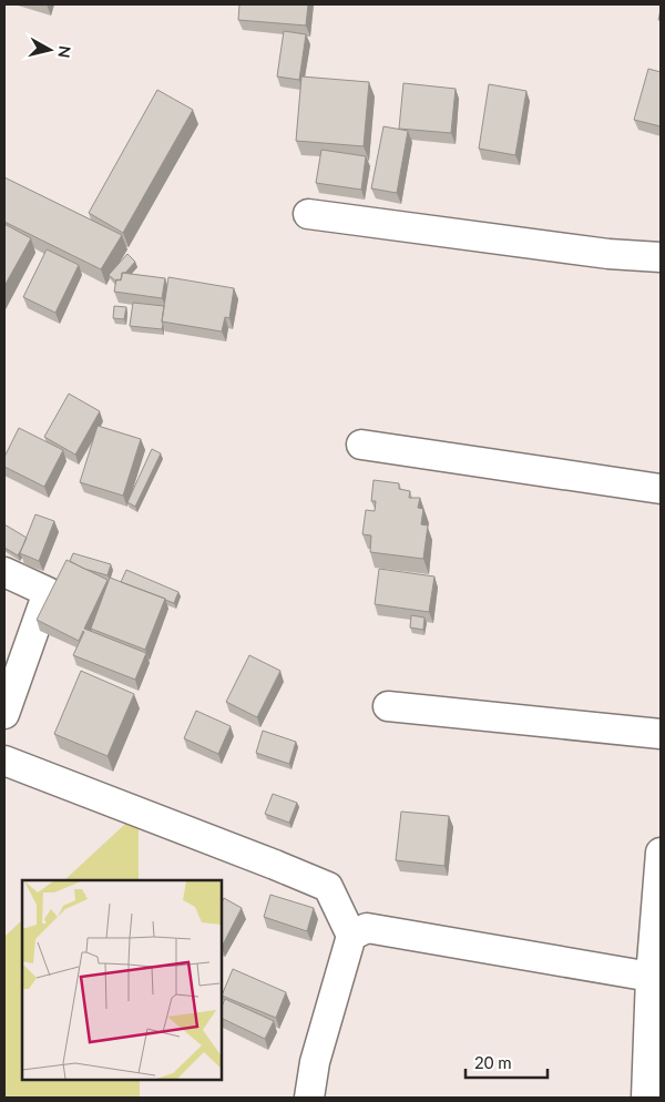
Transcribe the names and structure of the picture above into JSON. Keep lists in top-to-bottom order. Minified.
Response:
{"scale_bar":"20 m","north":"right"}
